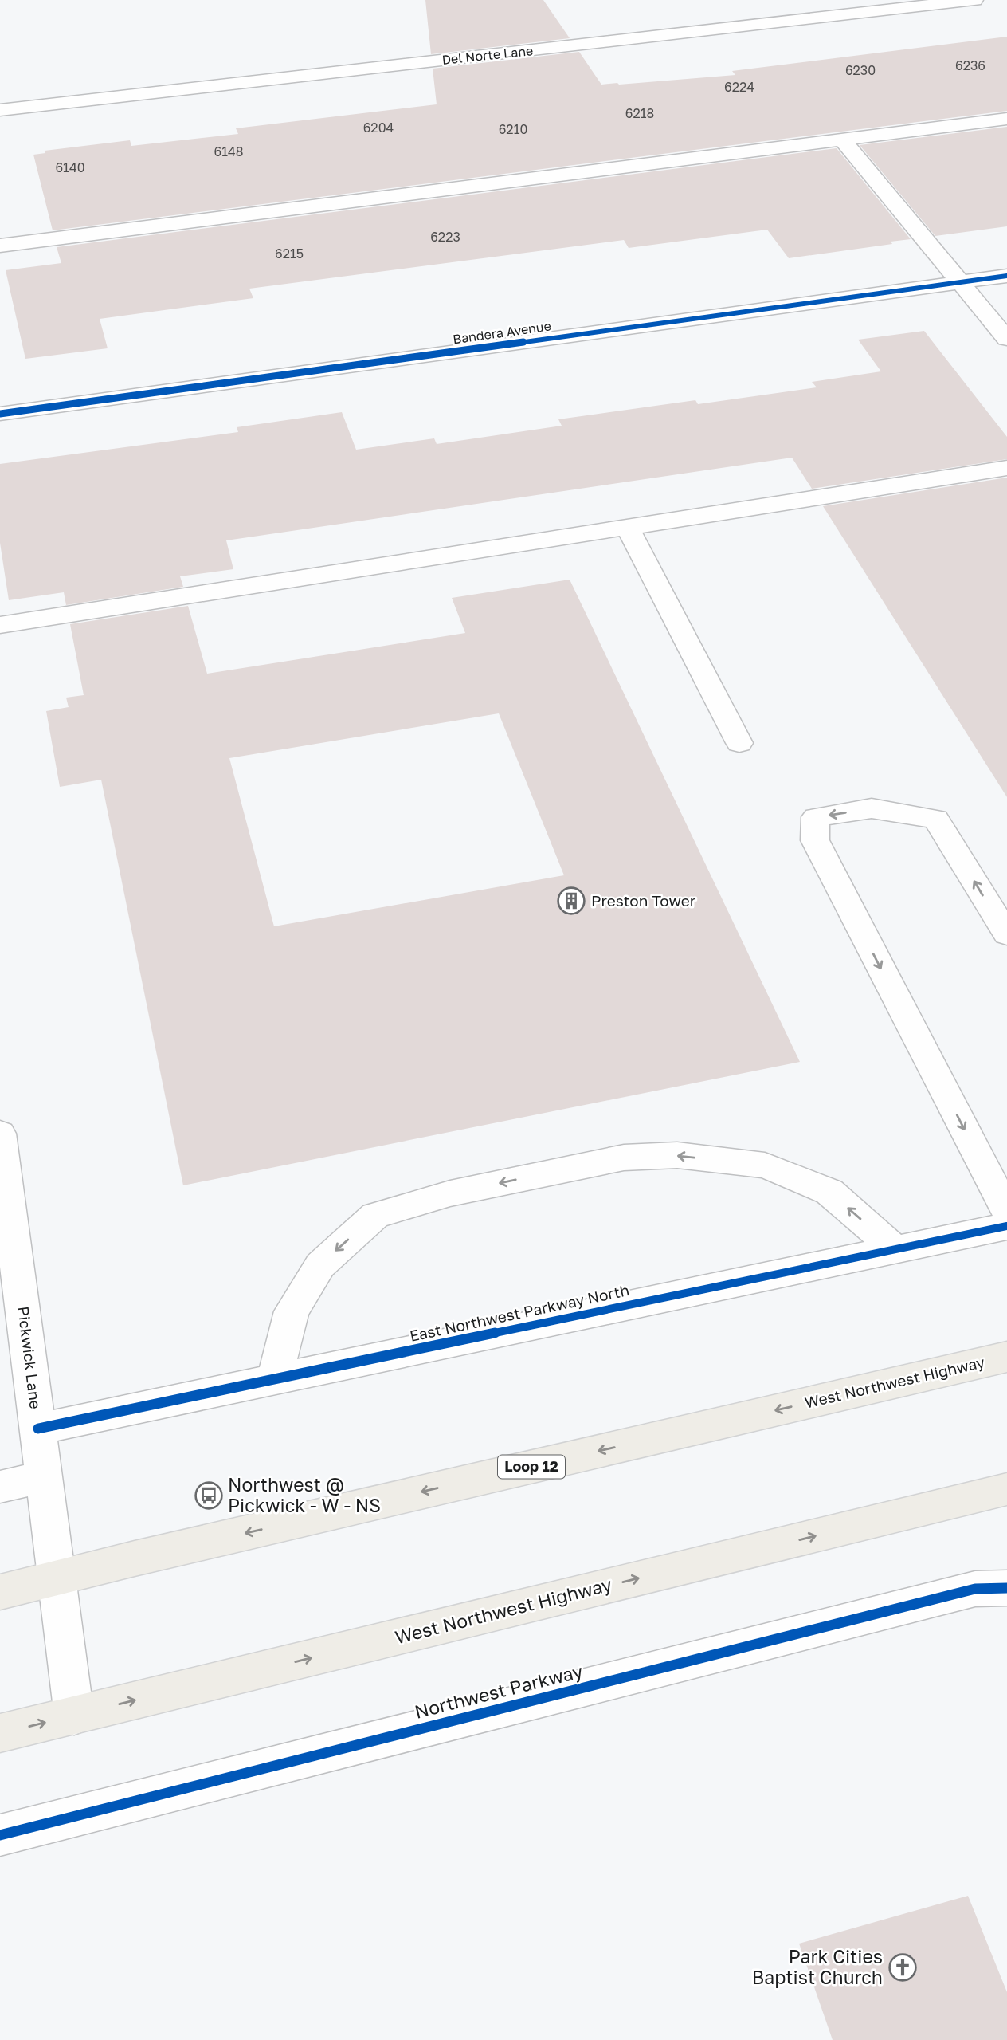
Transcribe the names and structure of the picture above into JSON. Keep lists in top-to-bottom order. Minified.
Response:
{"streets":{"main road":["West Northwest Highway","Loop 12"],"street":["Del Norte Lane","Bandera Avenue","East Northwest Parkway North","Pickwick Lane","Northwest Parkway"]},"crossings":[["East Northwest Parkway North","Pickwick Lane"],["Pickwick Lane","West Northwest Highway"]],"places":{"building":["Preston Tower"],"bus stop":["Northwest @ Pickwick - W - NS"],"church":["Park Cities Baptist Church"]},"house_numbers":["6236","6230","6224","6218","6204","6210","6148","6140","6223","6215"]}
